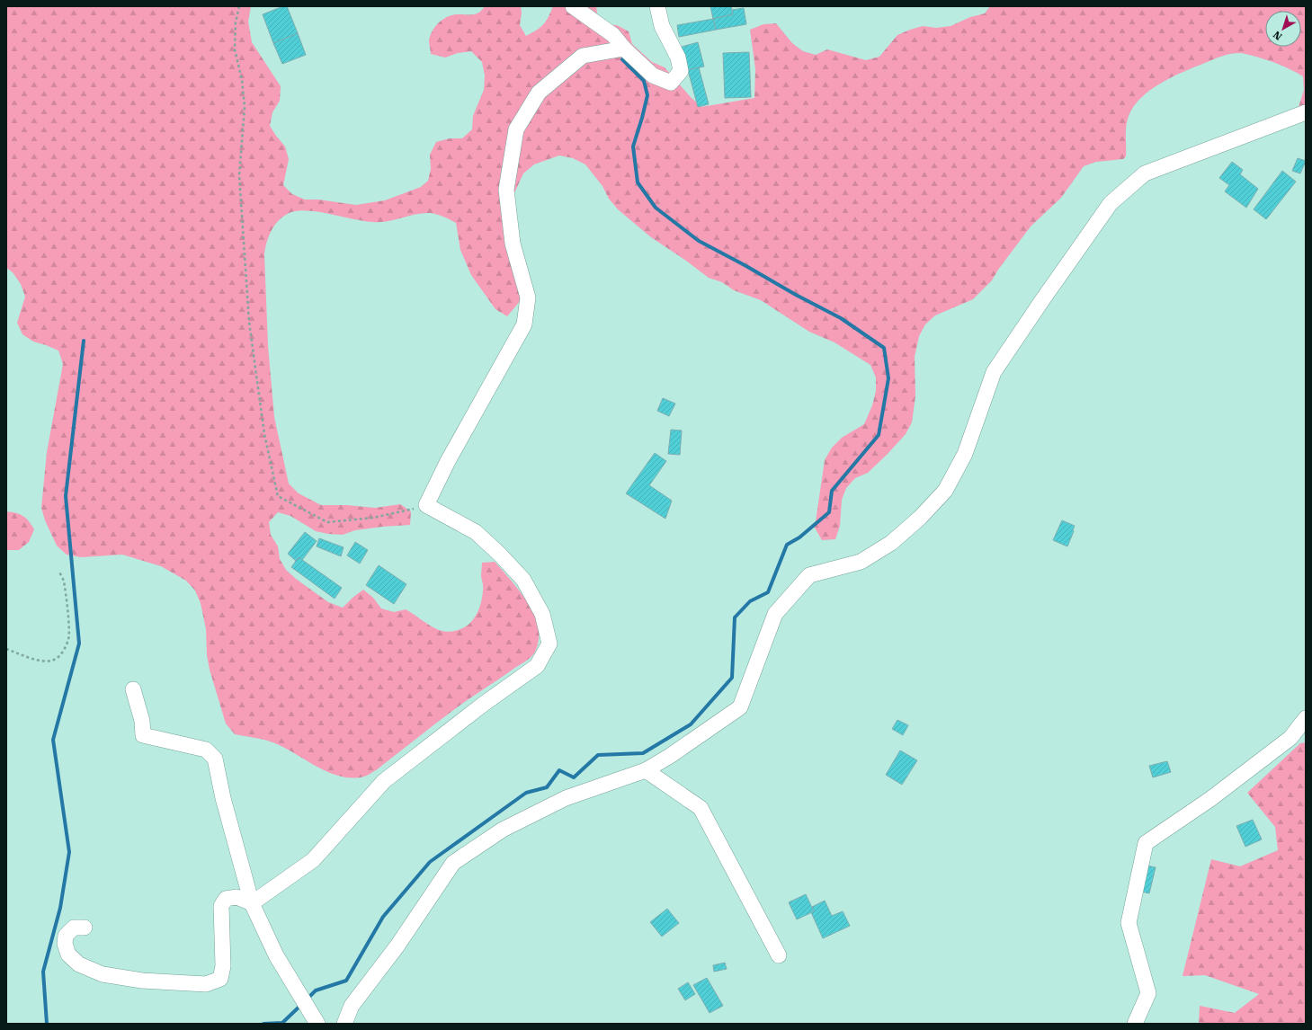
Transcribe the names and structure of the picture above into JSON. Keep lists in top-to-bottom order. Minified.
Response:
{"north":"bottom left"}
